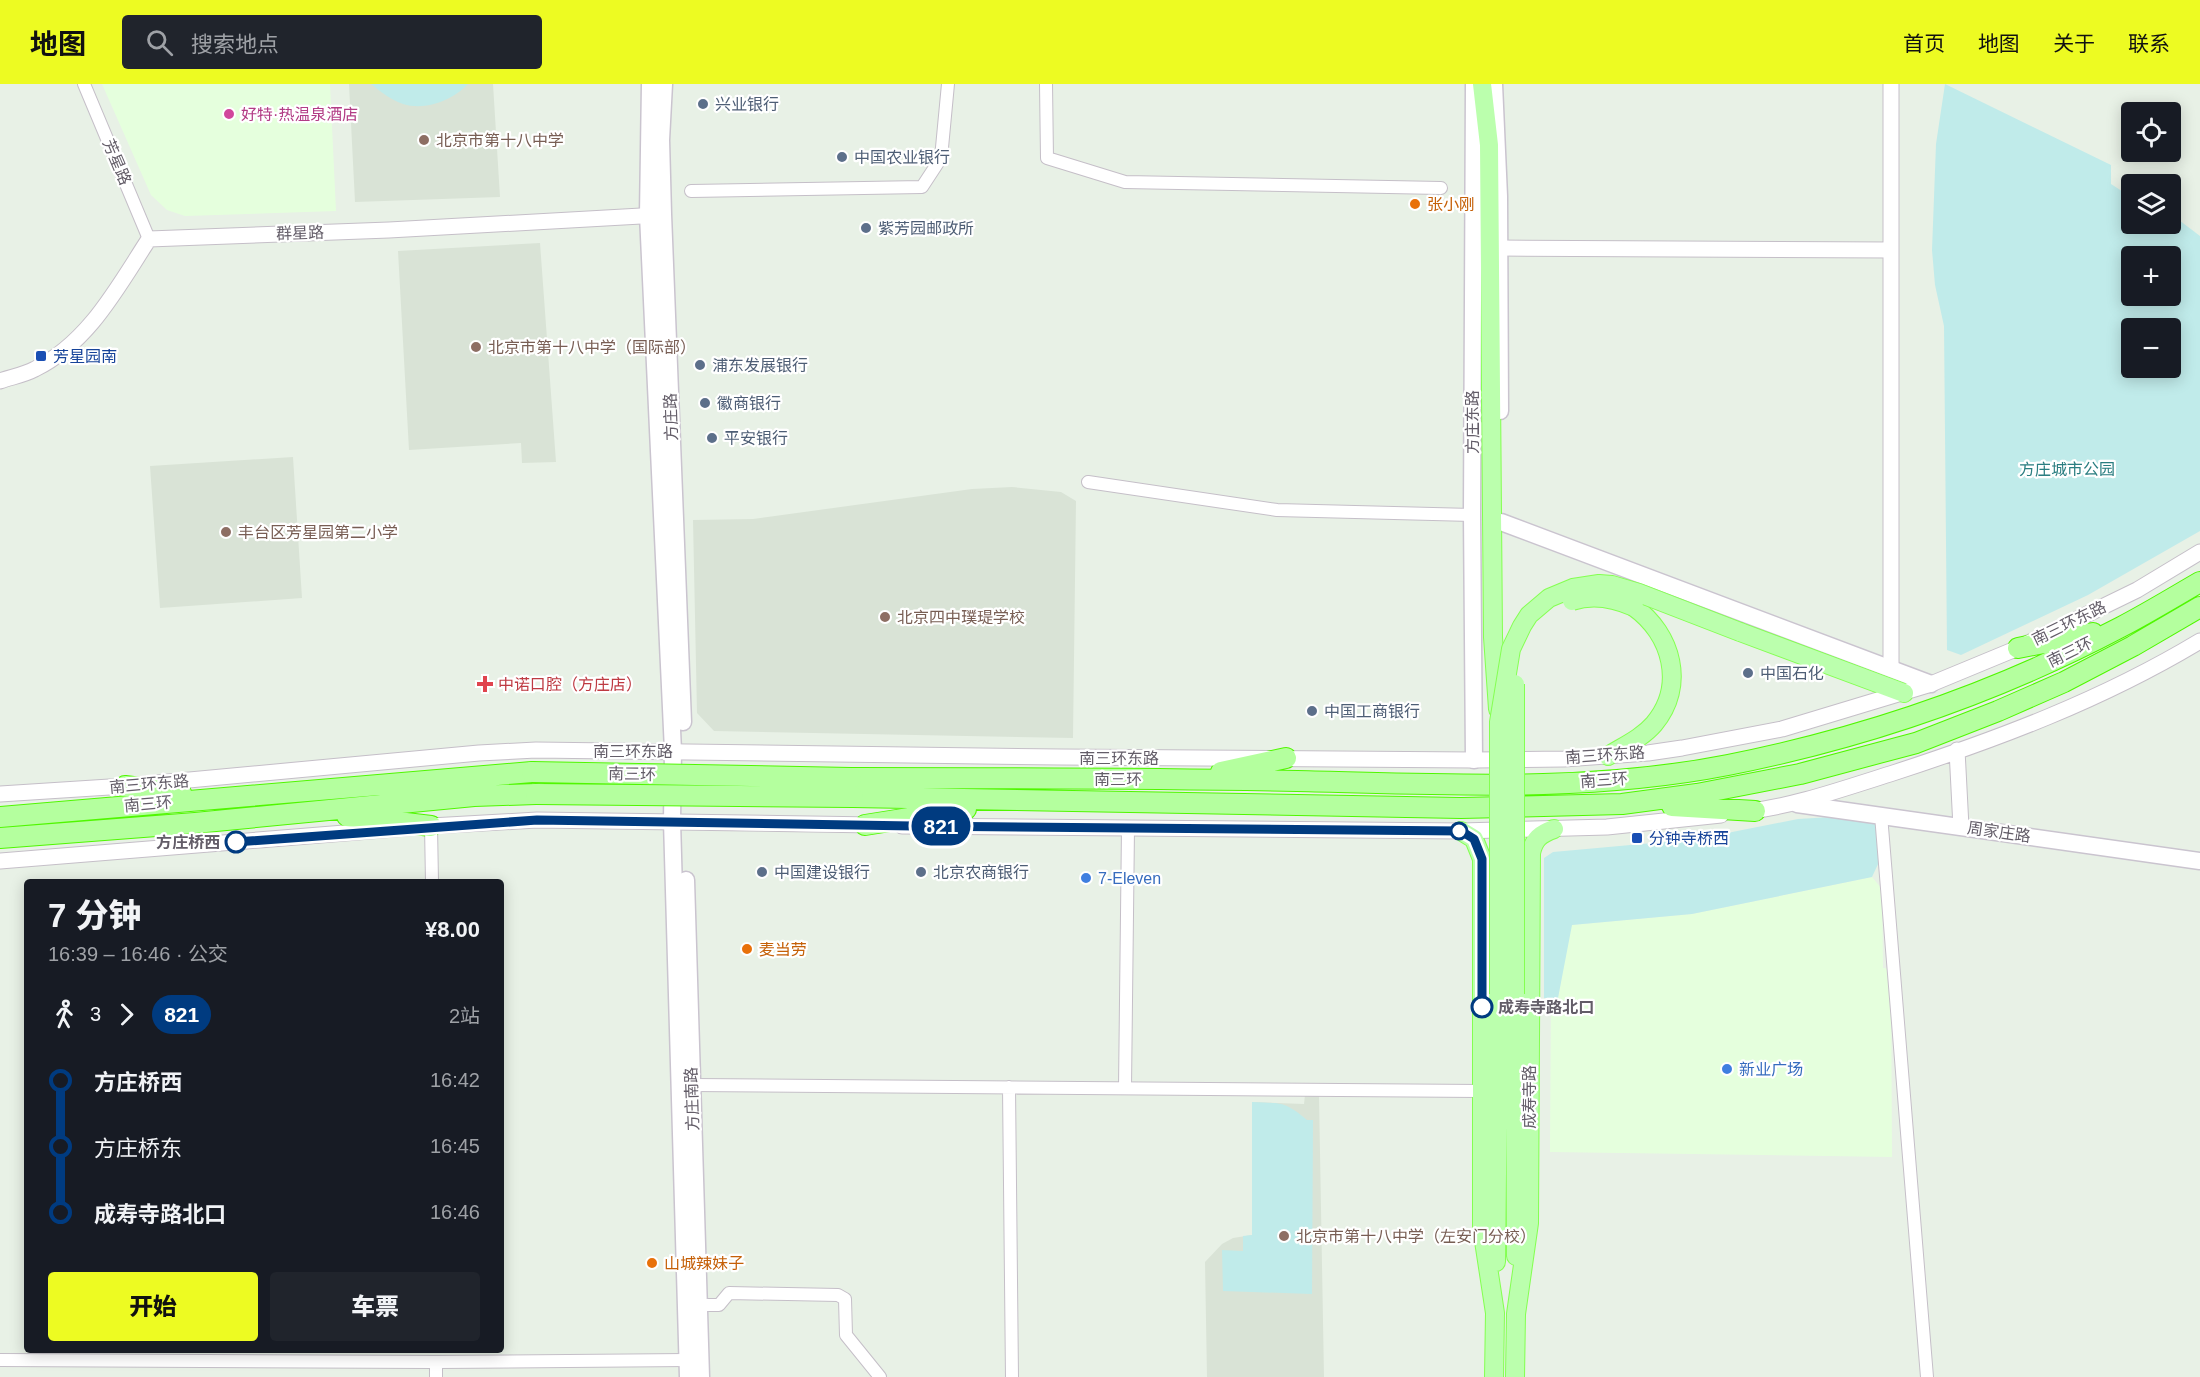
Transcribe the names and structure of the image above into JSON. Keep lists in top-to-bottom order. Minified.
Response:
{"streets":{"highway":["南三环"],"main road":["方庄路","方庄东路","周家庄路","成寿寺路","方庄南路"],"street":["芳星路","群星路","南三环东路"]},"crossings":[["芳星路","群星路"],["群星路","方庄路"],["方庄路","南三环东路"],["方庄路","方庄南路"],["方庄东路","南三环东路"]],"parks":["方庄城市公园"],"places":{"other":["兴业银行","好特·热温泉酒店","北京市第十八中学","中国农业银行","张小刚","紫芳园邮政所","北京市第十八中学（国际部）","浦东发展银行","徽商银行","平安银行","丰台区芳星园第二小学","北京四中璞瑅学校","中国石化","中国工商银行","方庄桥西","中国建设银行","北京农商银行","7-Eleven","麦当劳","成寿寺路北口","新业广场","北京市第十八中学（左安门分校）","山城辣妹子"],"transit":["芳星园南","分钟寺桥西"],"health":["中诺口腔（方庄店）"]},"lines":["bus line 821"],"page":{"header":"地图","search":"搜索地点","nav":["首页","地图","关于","联系"],"on_map":"821","map_buttons":["+","−"],"heading":["7 分钟","16:39 – 16:46 · 公交","¥8.00"],"legs":["3","821","2站"],"list":[{"name":"方庄桥西","value":"16:42"},{"name":"方庄桥东","value":"16:45"},{"name":"成寿寺路北口","value":"16:46"}],"buttons":["开始","车票"]}}
